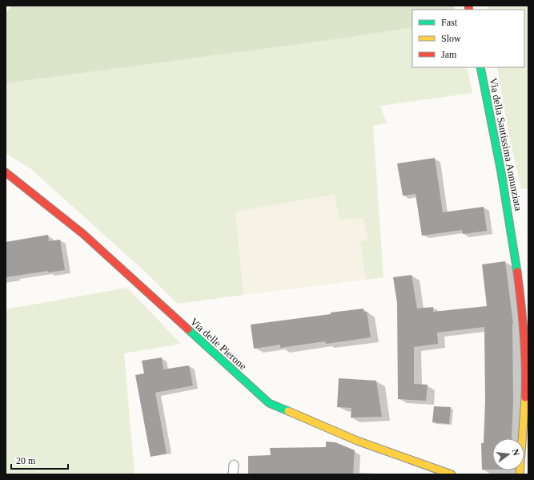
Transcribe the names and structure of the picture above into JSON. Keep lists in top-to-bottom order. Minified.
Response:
{"streets":{"street":["Via della Santissima Annunziata","Via delle Pierone"]},"legend":["Fast","Slow","Jam"],"scale_bar":"20 m","north":"right"}
